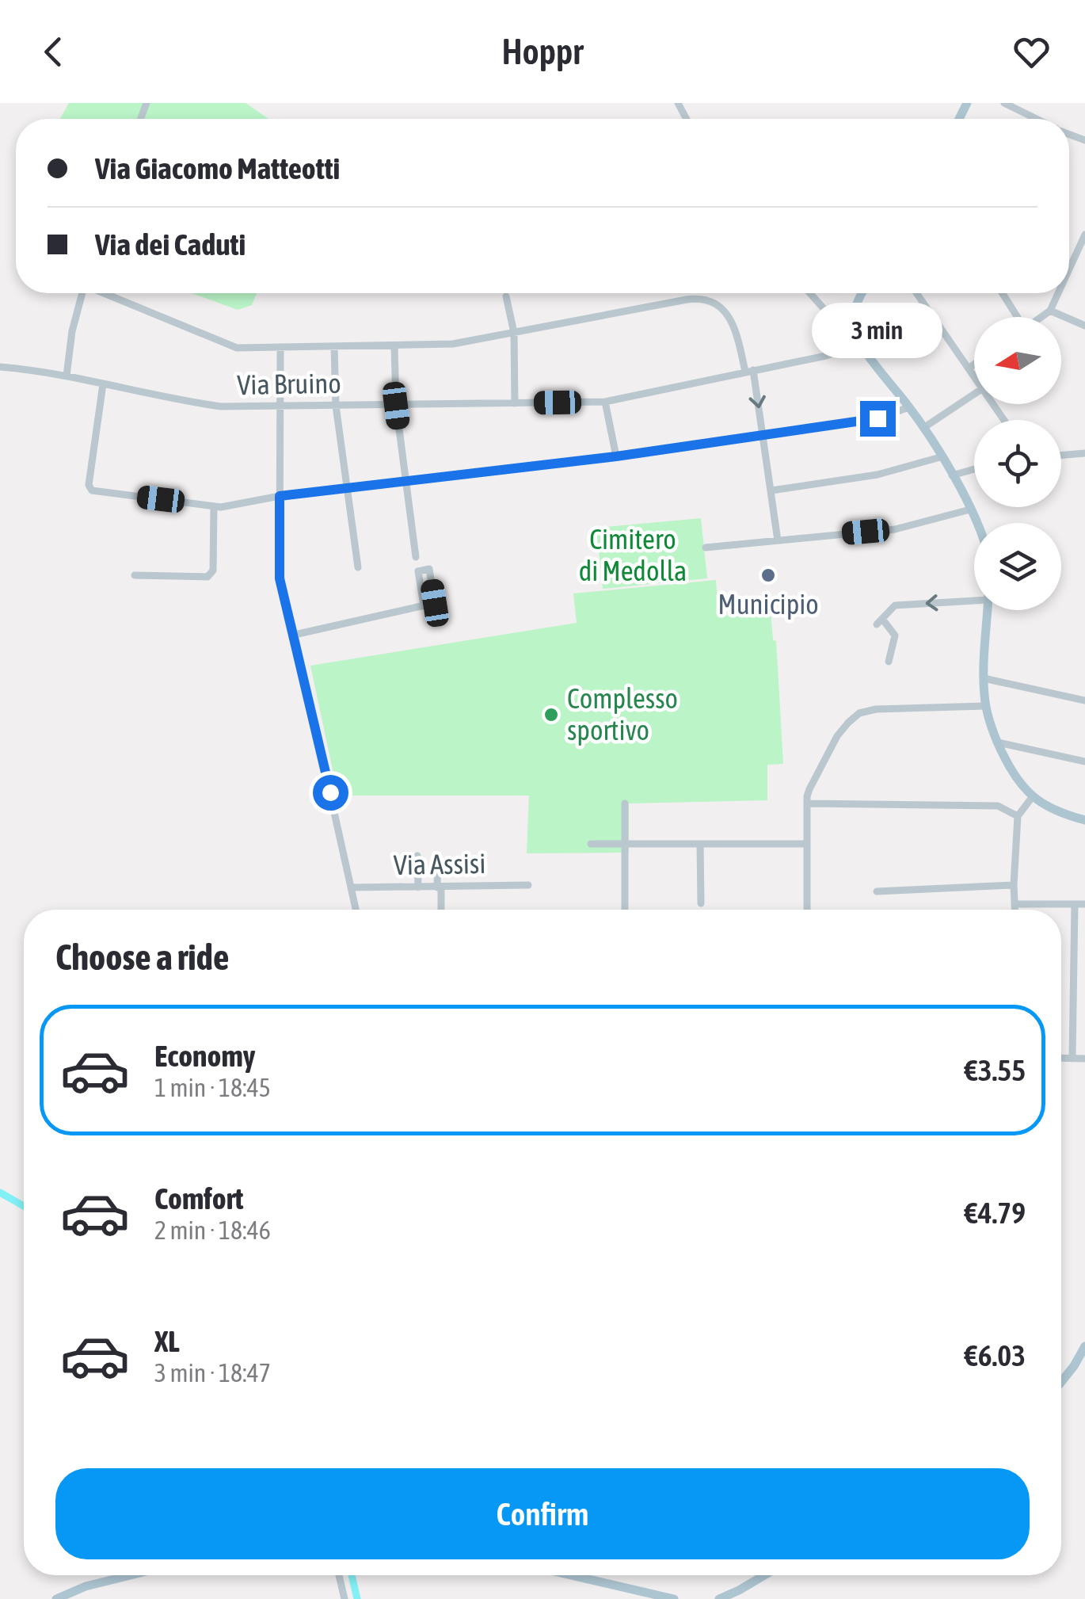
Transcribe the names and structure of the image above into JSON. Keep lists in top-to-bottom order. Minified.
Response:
{"streets":{"street":["Via Bruino","Via Assisi"]},"parks":["Cimitero di Medolla"],"places":["Municipio","Complesso sportivo"],"north":"left","page":{"header":"Hoppr","banner":["Via Giacomo Matteotti","Via dei Caduti"],"bubble":"3 min","heading":"Choose a ride","list":[{"name":"Economy","note":"1 min · 18:45","value":"€3.55"},{"name":"Comfort","note":"2 min · 18:46","value":"€4.79"},{"name":"XL","note":"3 min · 18:47","value":"€6.03"}],"buttons":"Confirm"}}
